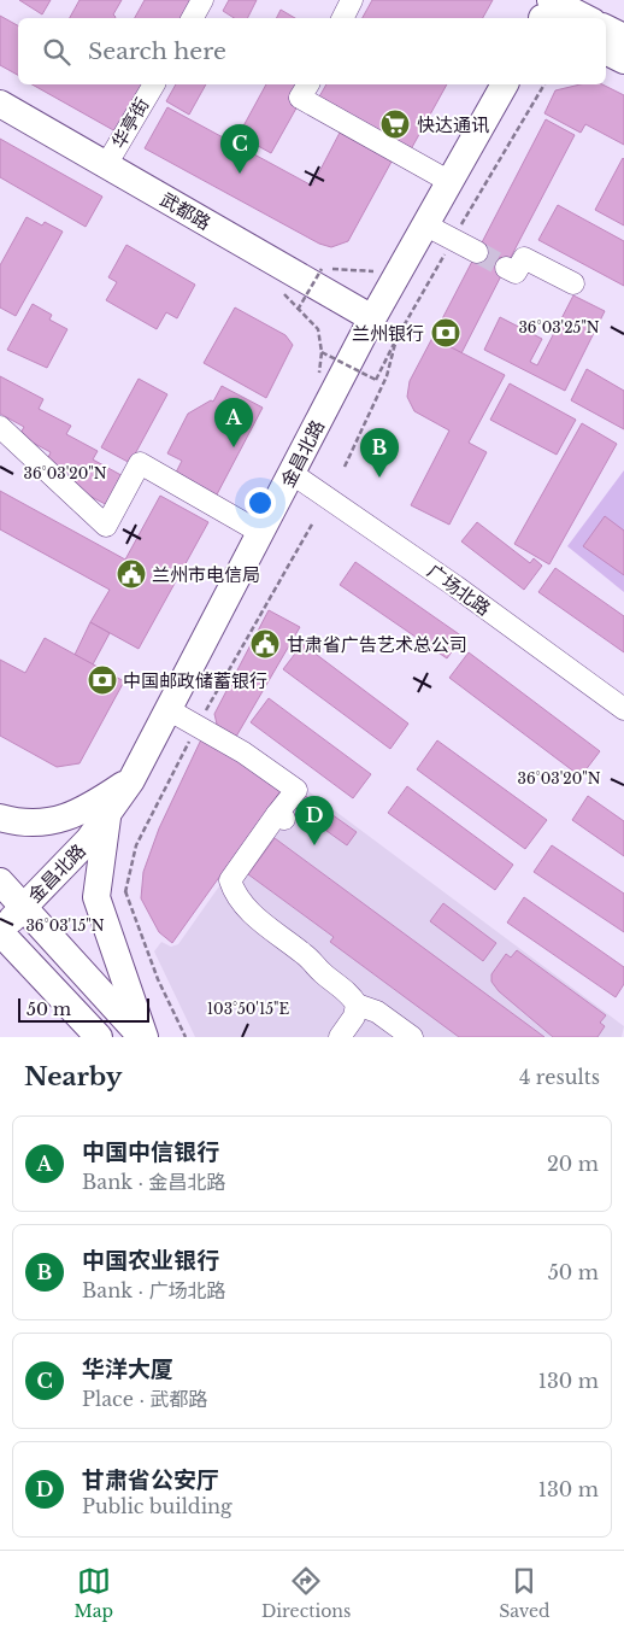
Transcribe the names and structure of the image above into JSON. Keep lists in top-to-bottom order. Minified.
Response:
{"streets":{"main road":["武都路","金昌北路"],"street":["华亭街","广场北路"]},"crossings":[["华亭街","武都路"],["武都路","金昌北路"],["金昌北路","广场北路"]],"places":{"supermarket":["快达通讯"],"bank":["兰州银行","中国邮政储蓄银行"],"public building":["兰州市电信局","甘肃省广告艺术总公司"]},"scale_bar":"50 m","page":{"search":"Search here","pins":["C","A","B","D"],"scale":"50 m","heading":["Nearby","4 results"],"list":[{"mark":"A","name":"中国中信银行","note":"Bank · 金昌北路","value":"20 m"},{"mark":"B","name":"中国农业银行","note":"Bank · 广场北路","value":"50 m"},{"mark":"C","name":"华洋大厦","note":"Place · 武都路","value":"130 m"},{"mark":"D","name":"甘肃省公安厅","note":"Public building","value":"130 m"}],"nav":["Map","Directions","Saved"]},"coordinates":["36°03'25\"N","36°03'20\"N","36°03'15\"N","103°50'15\"E"]}
